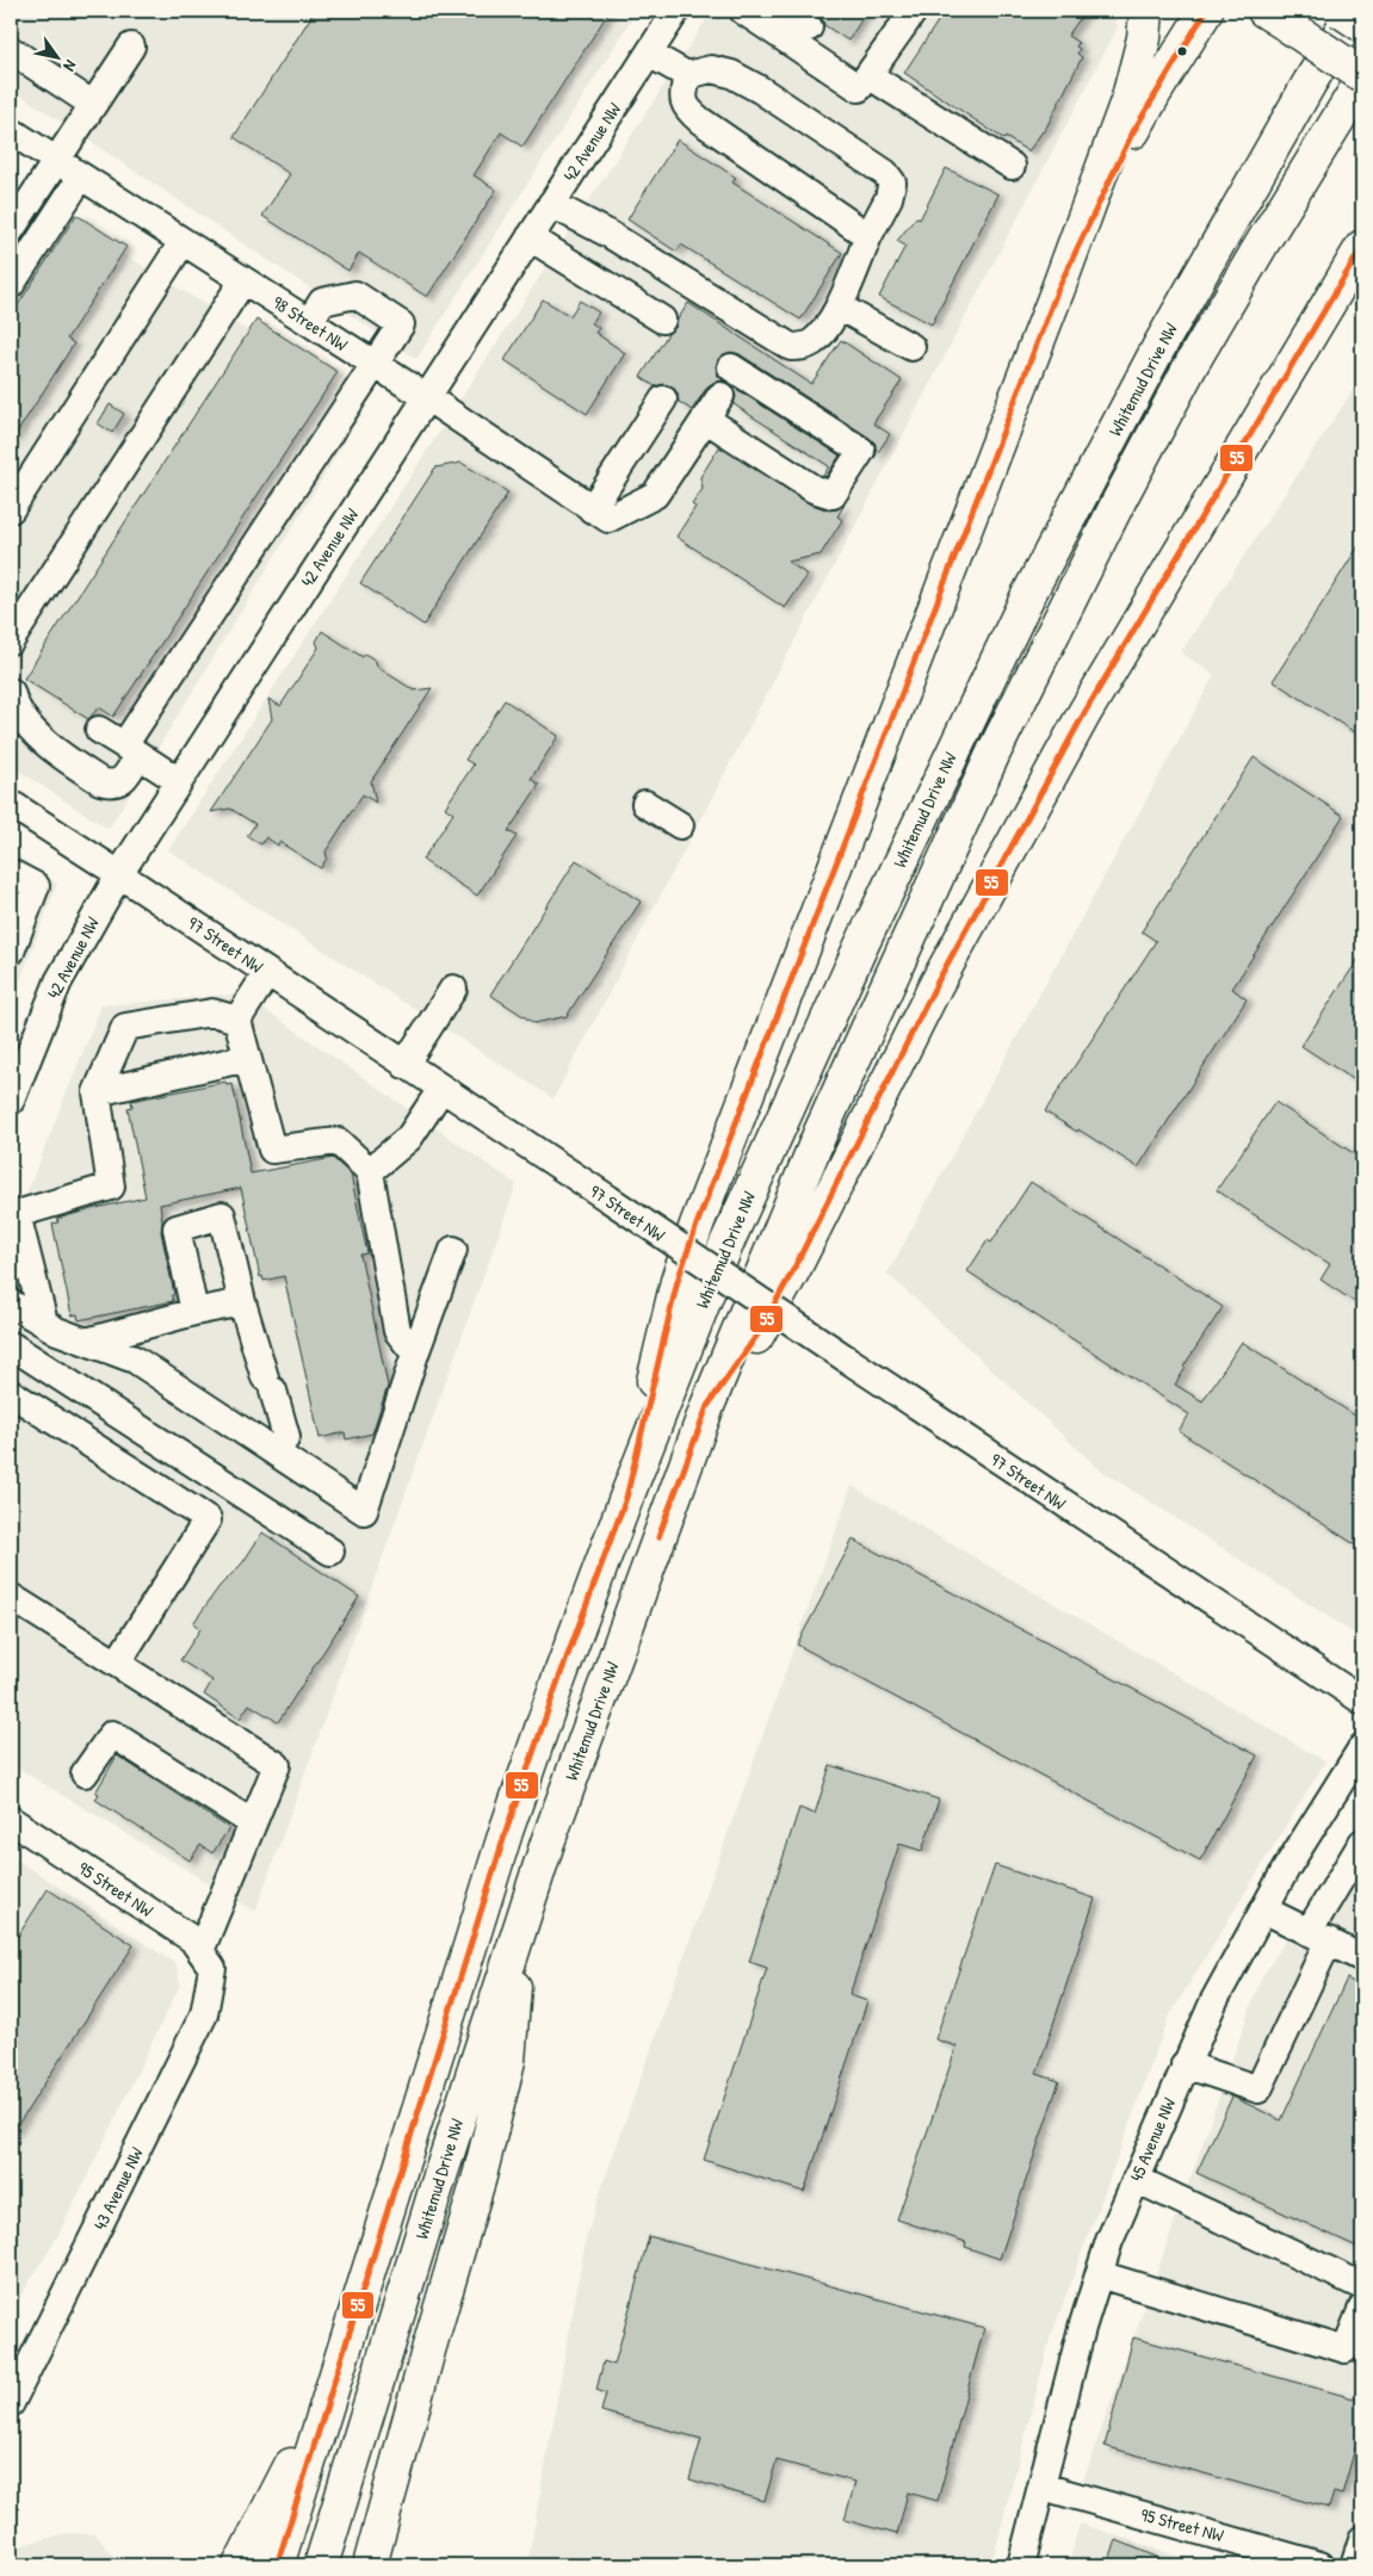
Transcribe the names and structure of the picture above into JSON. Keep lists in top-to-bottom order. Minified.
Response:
{"streets":{"main road":["Whitemud Drive NW"],"street":["42 Avenue NW","98 Street NW","97 Street NW","95 Street NW","45 Avenue NW","43 Avenue NW"]},"crossings":[["42 Avenue NW","98 Street NW"],["42 Avenue NW","97 Street NW"],["95 Street NW","45 Avenue NW"],["95 Street NW","43 Avenue NW"]],"lines":["transit line 55"],"north":"bottom right"}
